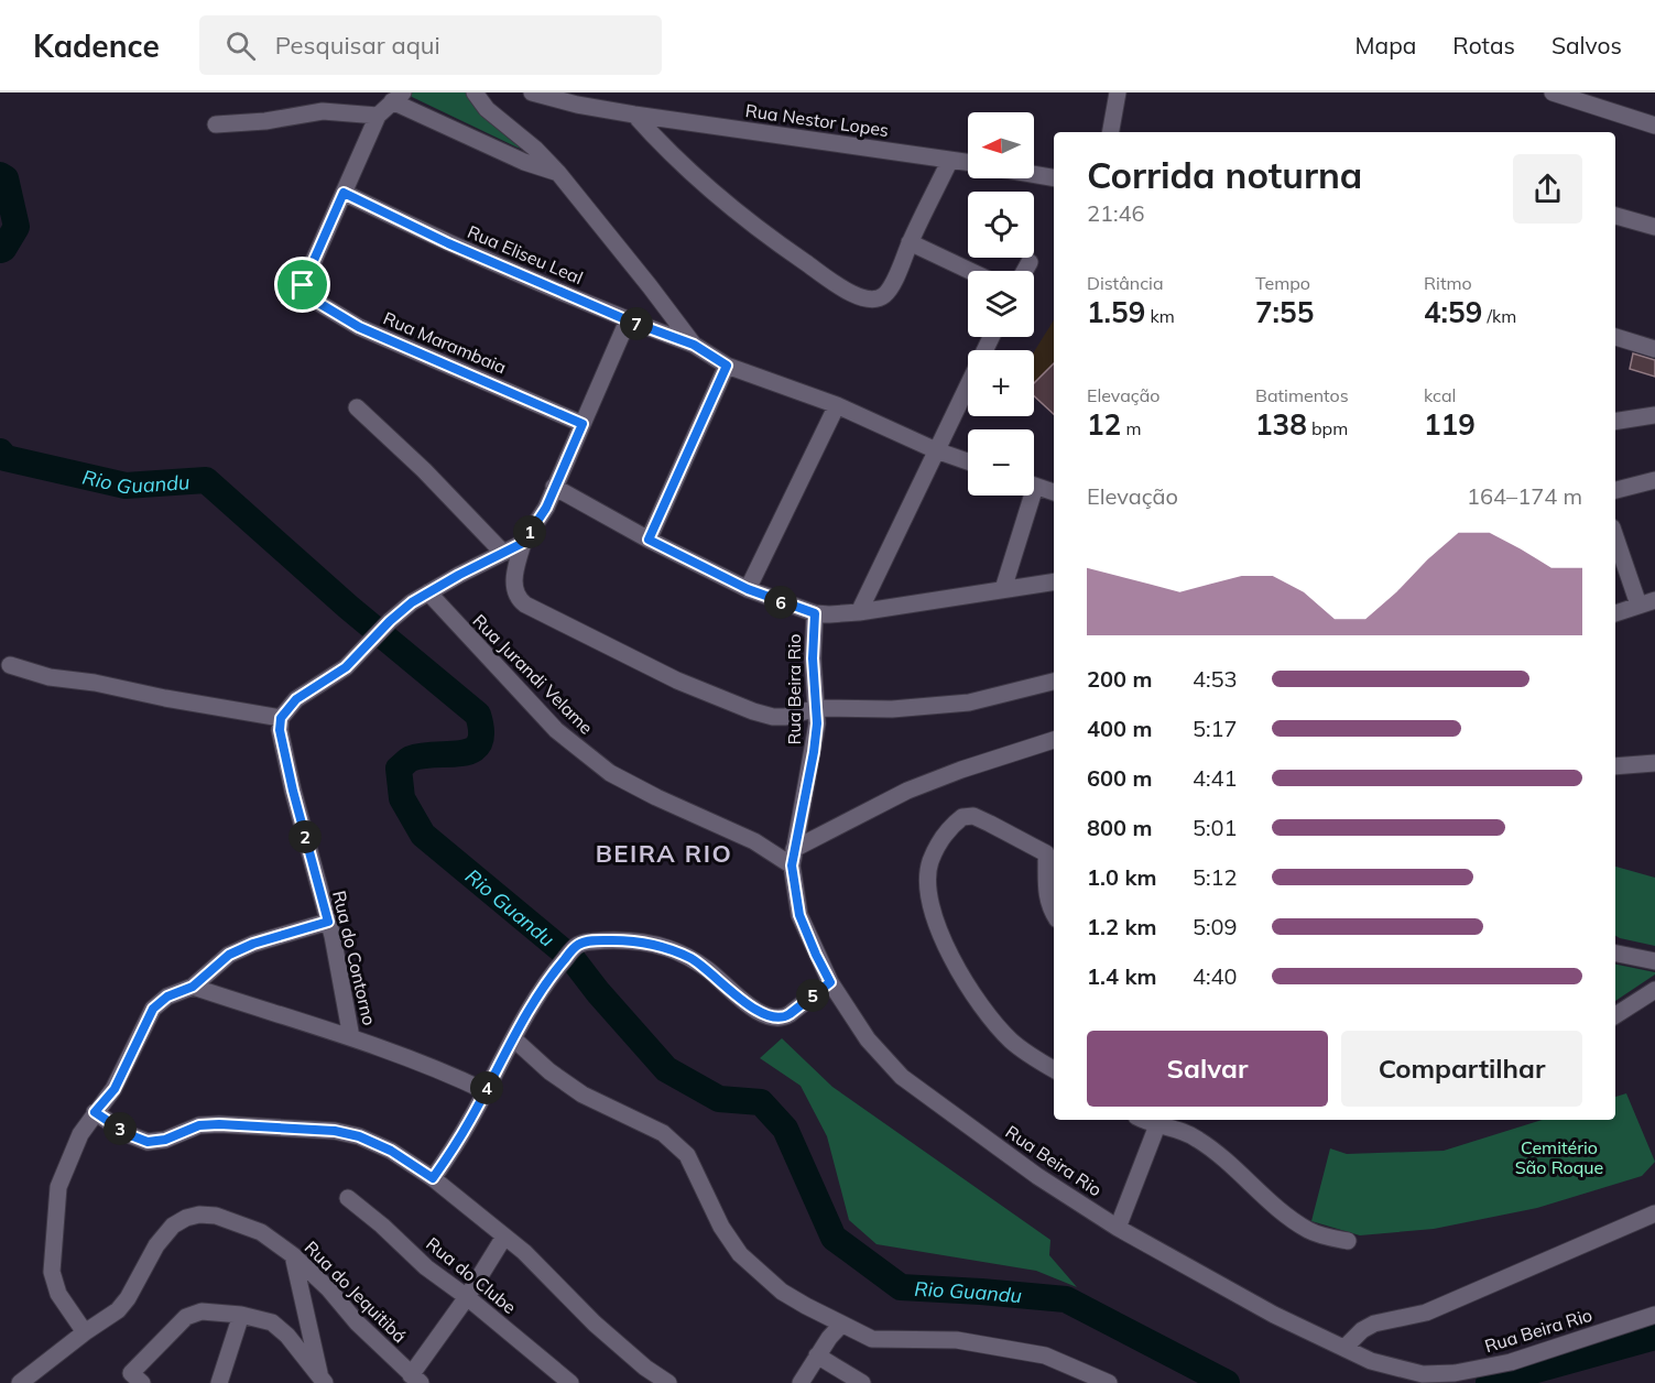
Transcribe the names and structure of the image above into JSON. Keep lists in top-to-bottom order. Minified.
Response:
{"streets":{"street":["Rua Nestor Lopes","Rua Eliseu Leal","Rua Marambaia","Rua Jurandi Velame","Rua Beira Rio","Rua do Contorno","Rua do Clube","Rua do Jequitibá"]},"crossings":[["Rua Eliseu Leal","Rua Marambaia"],["Rua Jurandi Velame","Rua Beira Rio"]],"districts":["BEIRA RIO"],"water":["Rio Guandu"],"parks":["Cemitério São Roque"],"north":"left","page":{"header":"Kadence","search":"Pesquisar aqui","nav":["Mapa","Rotas","Salvos"],"map_buttons":["+","−"],"heading":["Corrida noturna","21:46"],"stats":[["Distância","1.59 km"],["Tempo","7:55"],["Ritmo","4:59 /km"],["Elevação","12 m"],["Batimentos","138 bpm"],["kcal","119"]],"pins":["7","1","6","2","5","4","3"],"chart":["Elevação","164–174 m"],"list":[{"name":"200 m","note":"4:53"},{"name":"400 m","note":"5:17"},{"name":"600 m","note":"4:41"},{"name":"800 m","note":"5:01"},{"name":"1.0 km","note":"5:12"},{"name":"1.2 km","note":"5:09"},{"name":"1.4 km","note":"4:40"}],"buttons":["Salvar","Compartilhar"]}}
